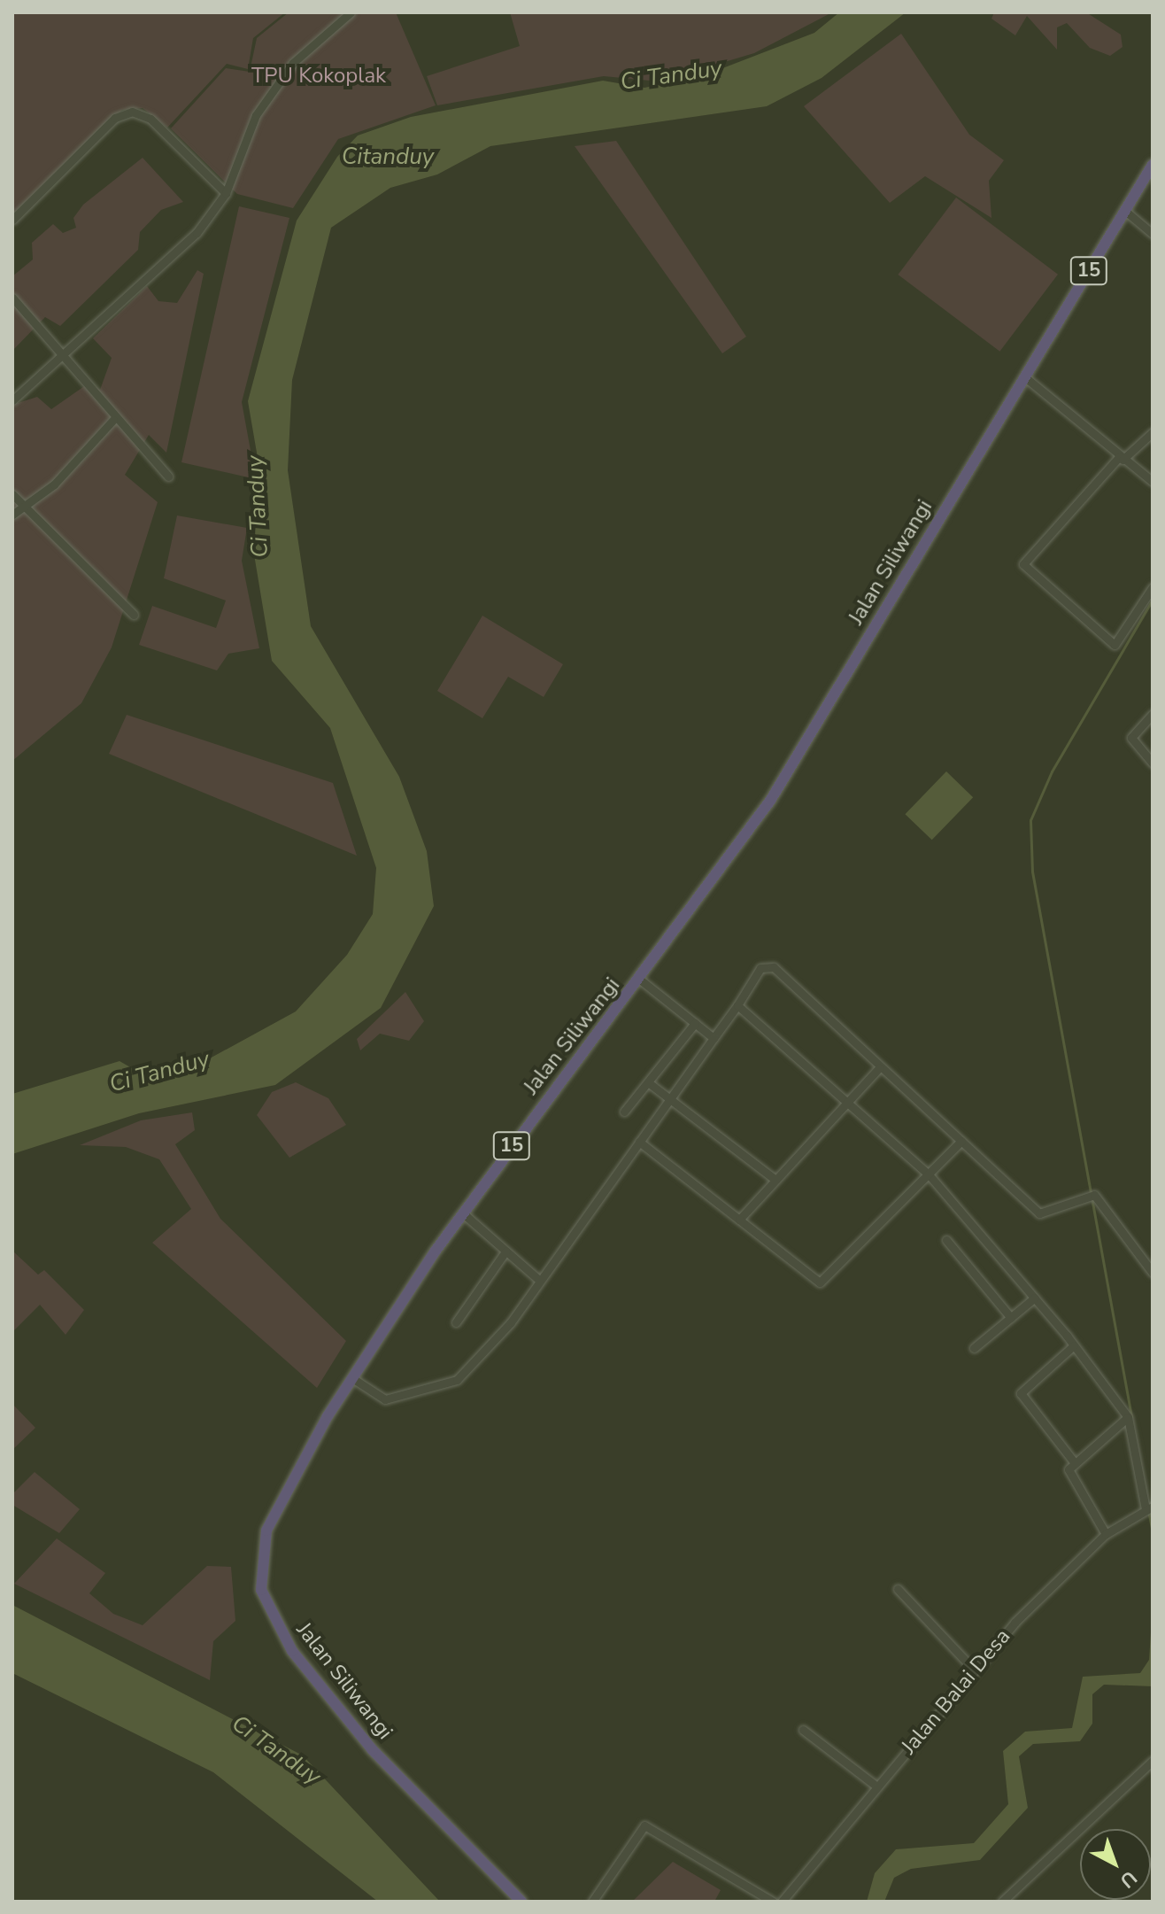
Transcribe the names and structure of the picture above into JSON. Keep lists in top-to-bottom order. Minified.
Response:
{"streets":{"highway":["15","Jalan Siliwangi"],"street":["Jalan Balai Desa"]},"water":["Ci Tanduy","Citanduy"],"parks":["TPU Kokoplak"],"north":"bottom right"}
